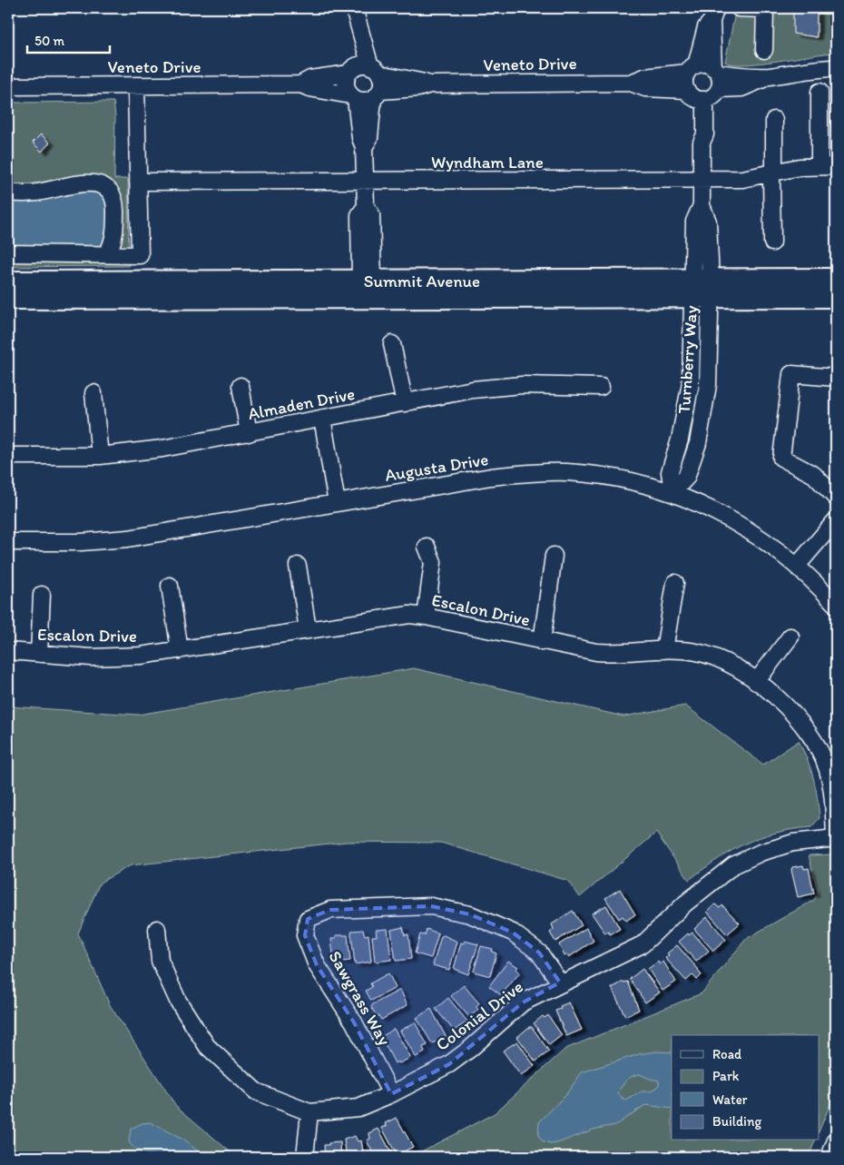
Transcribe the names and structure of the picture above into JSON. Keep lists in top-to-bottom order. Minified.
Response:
{"streets":{"main road":["Summit Avenue"],"street":["Veneto Drive","Wyndham Lane","Turnberry Way","Almaden Drive","Augusta Drive","Escalon Drive","Sawgrass Way","Colonial Drive"]},"crossings":[["Veneto Drive","Turnberry Way"],["Wyndham Lane","Turnberry Way"],["Summit Avenue","Turnberry Way"],["Turnberry Way","Augusta Drive"],["Escalon Drive","Colonial Drive"],["Sawgrass Way","Colonial Drive"]],"legend":["Road","Park","Water","Building"],"scale_bar":"50 m"}
